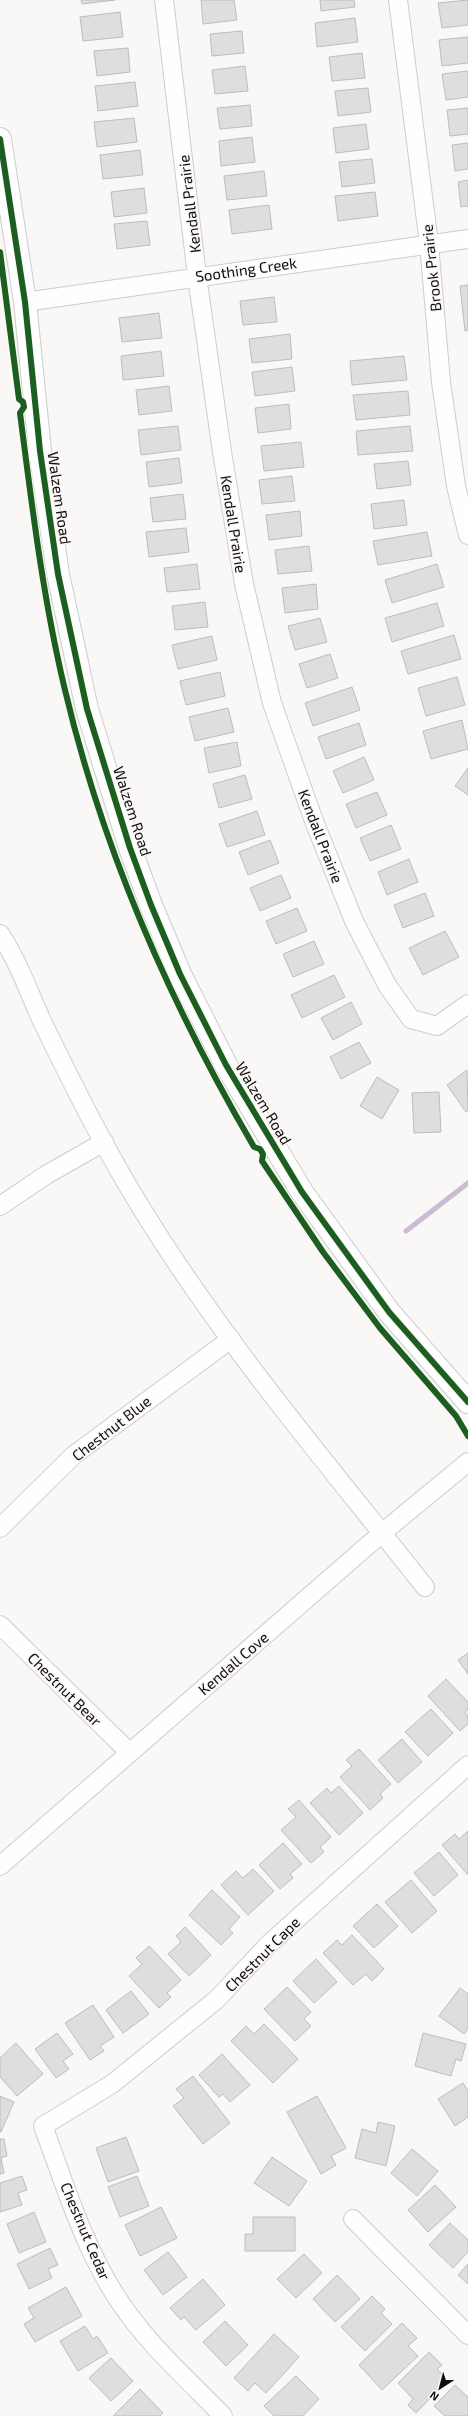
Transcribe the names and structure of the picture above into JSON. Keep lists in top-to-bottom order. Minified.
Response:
{"streets":{"street":["Kendall Prairie","Brook Prairie","Soothing Creek","Walzem Road","Chestnut Blue","Kendall Cove","Chestnut Bear","Chestnut Cape","Chestnut Cedar"]},"crossings":[["Kendall Prairie","Soothing Creek"],["Brook Prairie","Soothing Creek"],["Soothing Creek","Walzem Road"],["Kendall Cove","Chestnut Bear"],["Chestnut Cape","Chestnut Cedar"]],"north":"bottom left"}
